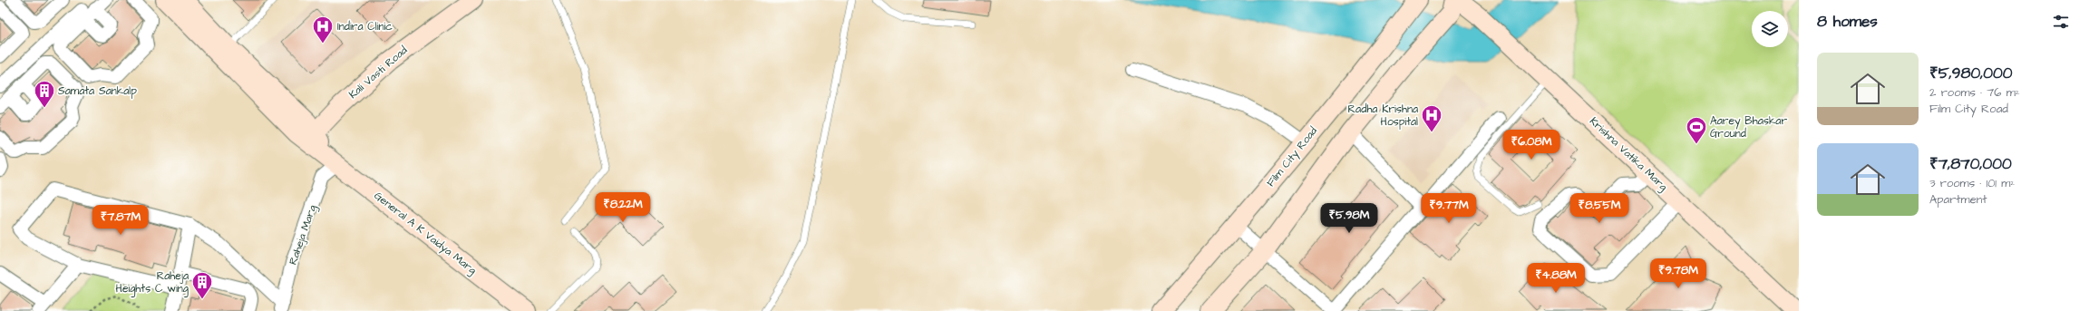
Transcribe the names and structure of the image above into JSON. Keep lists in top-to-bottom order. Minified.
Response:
{"streets":{"street":["Kali Vasti Road","Krishna Vatika Marg","Film City Road","General A K Vaidya Marg","Raheja Marg"]},"crossings":[["Kali Vasti Road","General A K Vaidya Marg"],["General A K Vaidya Marg","Raheja Marg"]],"places":{"hospital":["Indira Clinic","Radha Krishna Hospital"],"building":["Samata Sankalp","Raheja Heights C wing"],"sports":["Aarey Bhaskar Ground"]},"page":{"heading":"8 homes","list":[{"name":"₹5,980,000","note":"2 rooms · 76 m² · Film City Road"},{"name":"₹7,870,000","note":"3 rooms · 101 m² · Apartment"}],"price":["₹6.08M","₹8.22M","₹9.77M","₹8.55M","₹5.98M","₹7.87M","₹9.78M","₹4.88M"]}}
